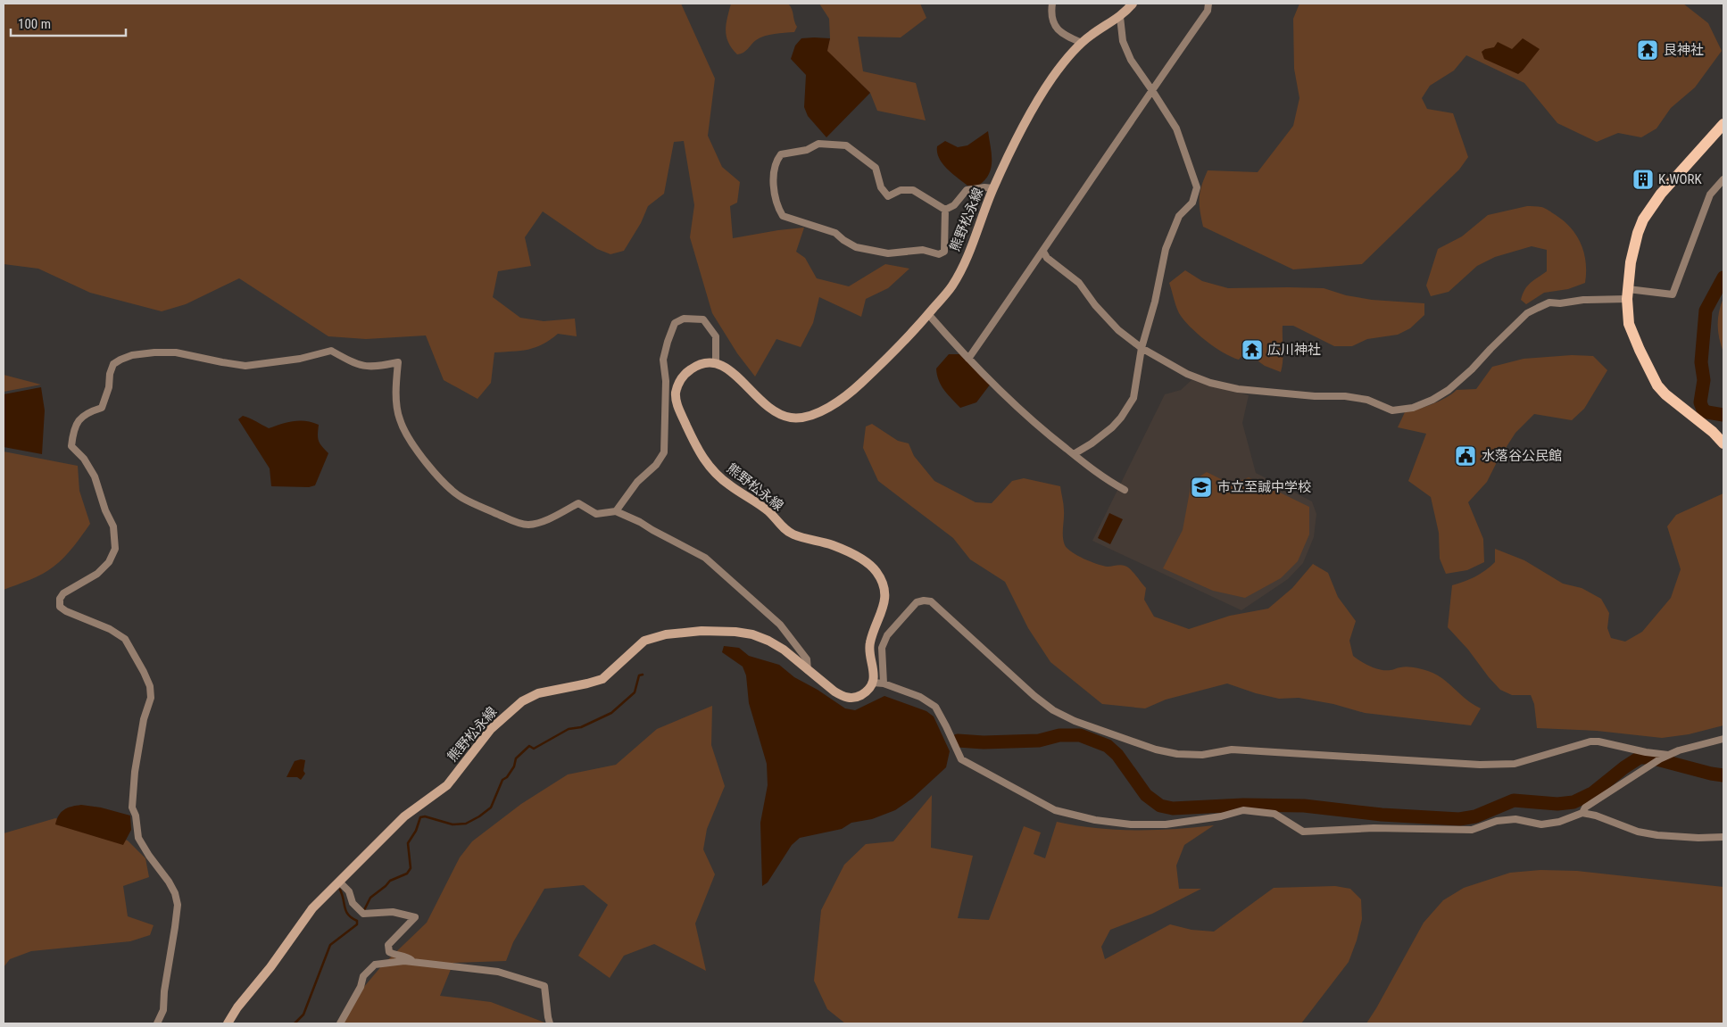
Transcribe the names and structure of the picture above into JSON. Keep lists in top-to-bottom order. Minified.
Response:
{"streets":{"main road":["熊野松永線"]},"places":{"temple":["艮神社","広川神社"],"building":["K.WORK"],"public building":["水落谷公民館"],"school or university":["市立至誠中学校"]},"scale_bar":"100 m"}
